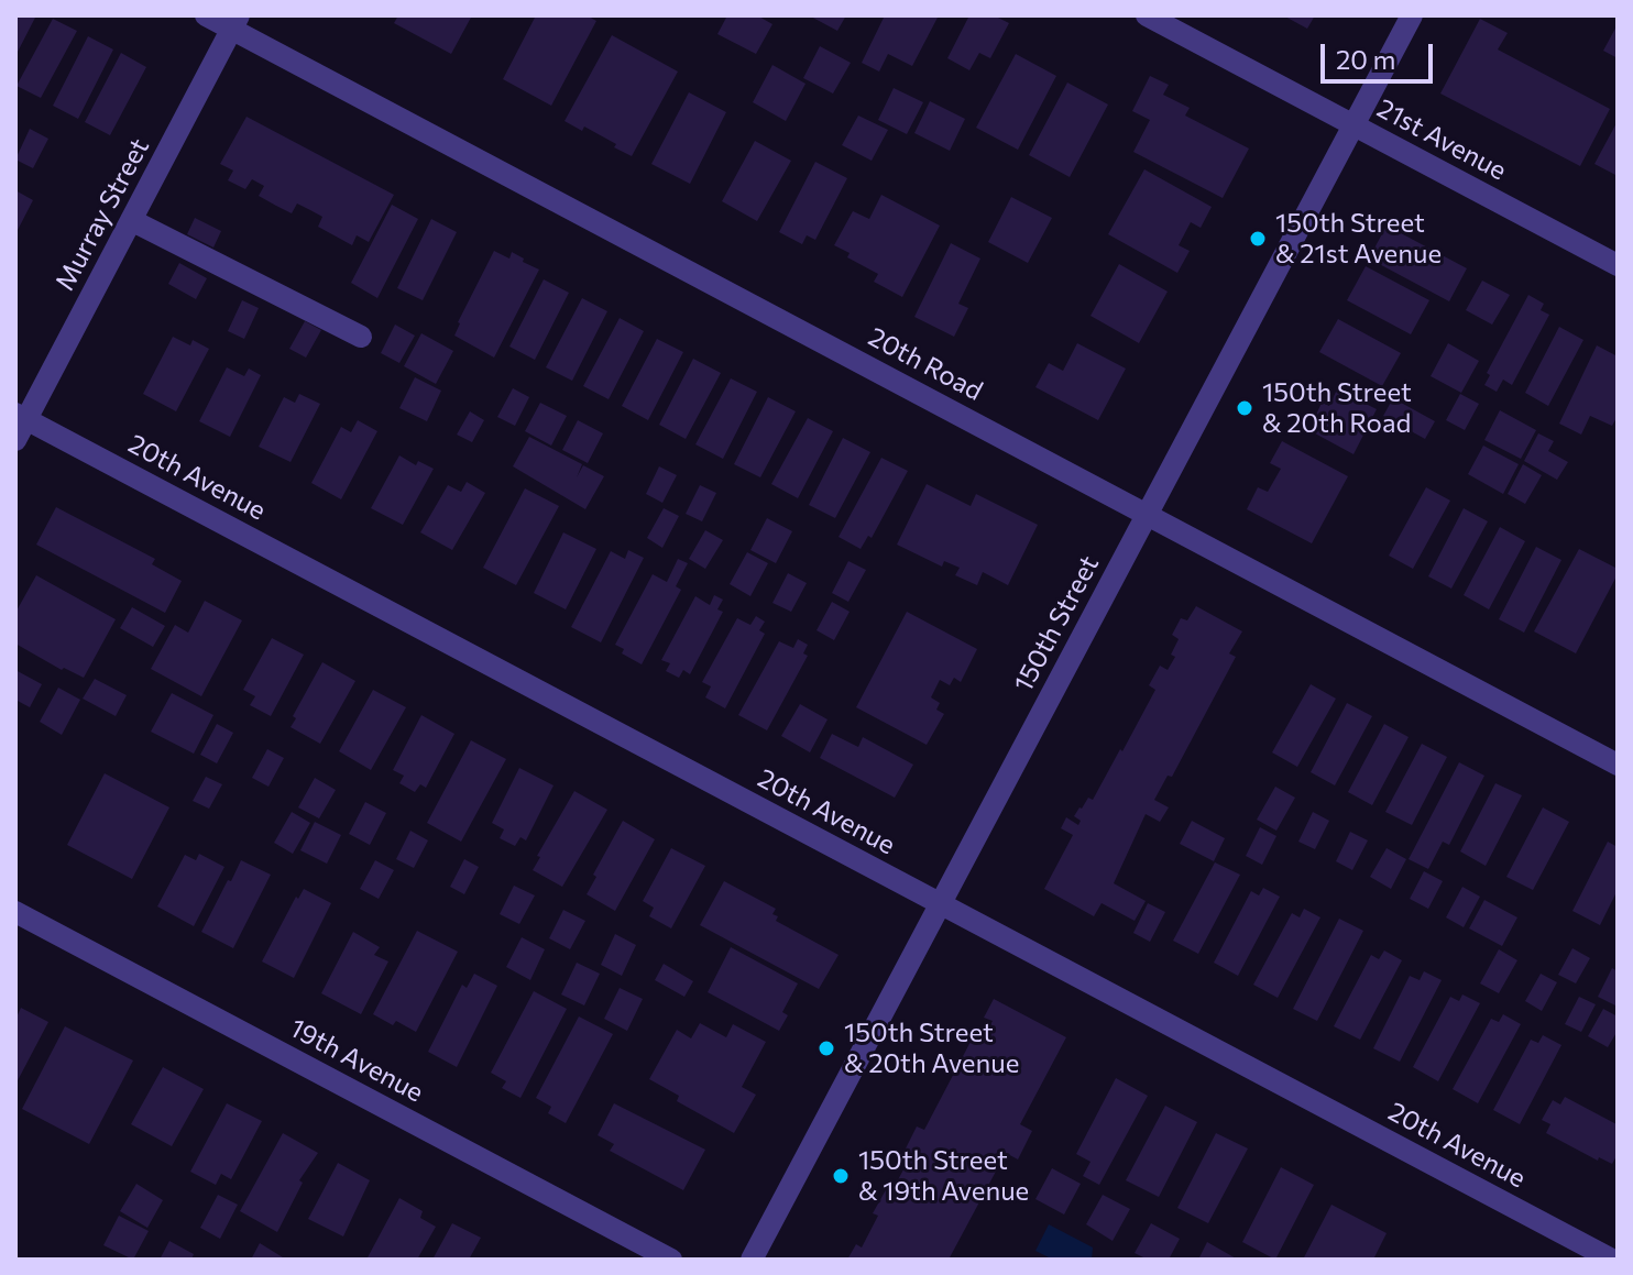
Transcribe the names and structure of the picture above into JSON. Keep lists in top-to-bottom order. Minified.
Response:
{"streets":{"street":["21st Avenue","Murray Street","20th Road","20th Avenue","150th Street","19th Avenue"]},"crossings":[["21st Avenue","150th Street"],["Murray Street","20th Road"],["Murray Street","20th Avenue"],["20th Road","150th Street"],["20th Avenue","150th Street"]],"places":["150th Street & 21st Avenue","150th Street & 20th Road","150th Street & 20th Avenue","150th Street & 19th Avenue"],"scale_bar":"20 m"}
